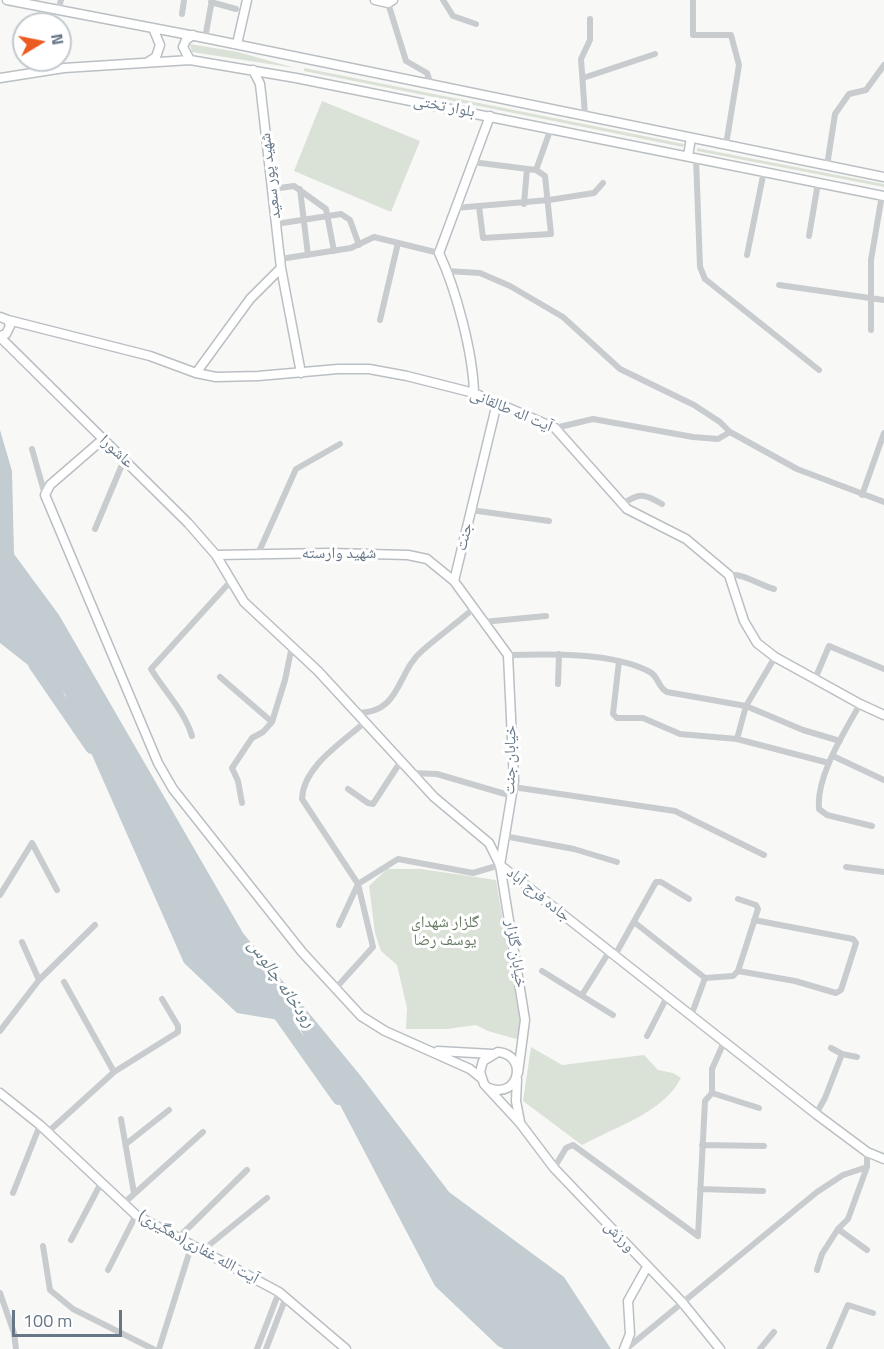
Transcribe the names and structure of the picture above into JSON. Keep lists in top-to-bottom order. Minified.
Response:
{"streets":{"street":["بلوار تختی","شهید پور سعید","آیت اله طالقانی","عاشورا","جنت","شهید وارسته","خیابان جنت","جاده فرج آباد","خیابان گلزار","ورزش","آیت الله غفاری(دهگیری)"]},"crossings":[["بلوار تختی","شهید پور سعید"],["شهید پور سعید","آیت اله طالقانی"],["آیت اله طالقانی","عاشورا"],["آیت اله طالقانی","جنت"],["عاشورا","شهید وارسته"],["عاشورا","جاده فرج آباد"],["جنت","شهید وارسته"],["شهید وارسته","جاده فرج آباد"],["خیابان جنت","جاده فرج آباد"],["خیابان جنت","خیابان گلزار"],["جاده فرج آباد","خیابان گلزار"],["خیابان گلزار","ورزش"]],"water":["رودخانه چالوس"],"parks":["گلزار شهدای یوسف رضا"],"scale_bar":"100 m","north":"right"}
